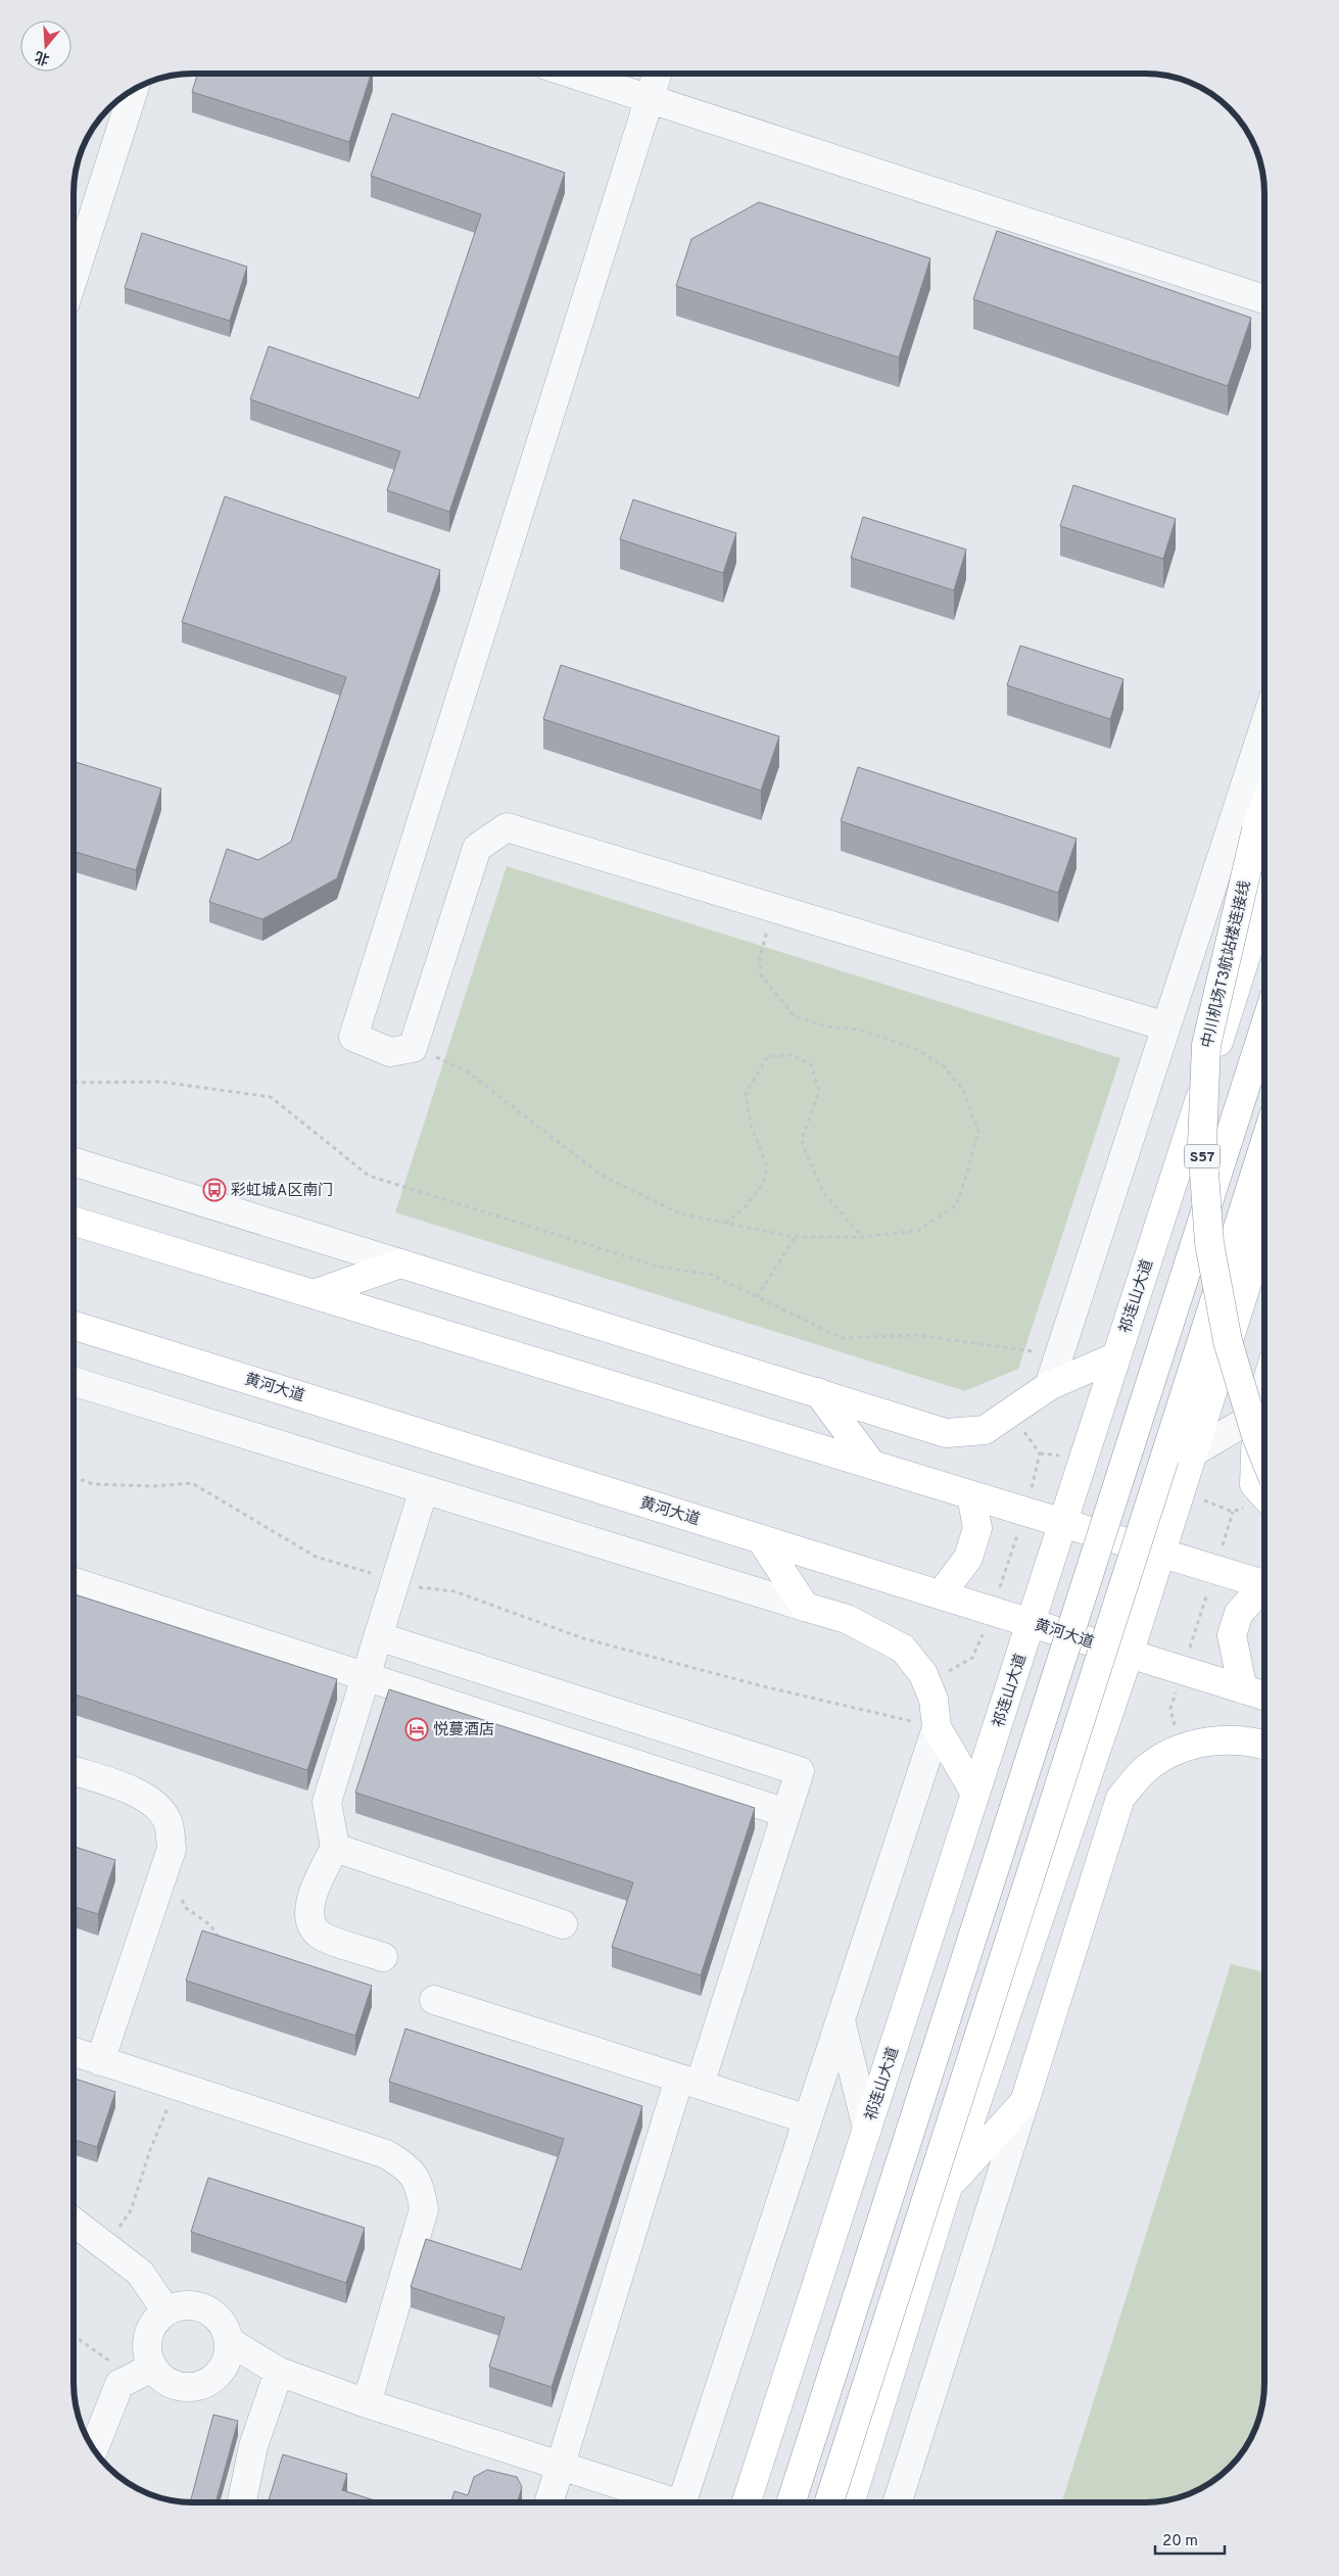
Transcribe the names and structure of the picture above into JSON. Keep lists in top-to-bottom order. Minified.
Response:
{"streets":{"main road":["中川机场T3航站楼连接线","S57","祁连山大道","黄河大道"]},"crossings":[["祁连山大道","黄河大道"]],"places":{"bus stop":["彩虹城A区南门"],"hotel":["悦蔓酒店"]},"scale_bar":"20 m","north":"bottom"}
